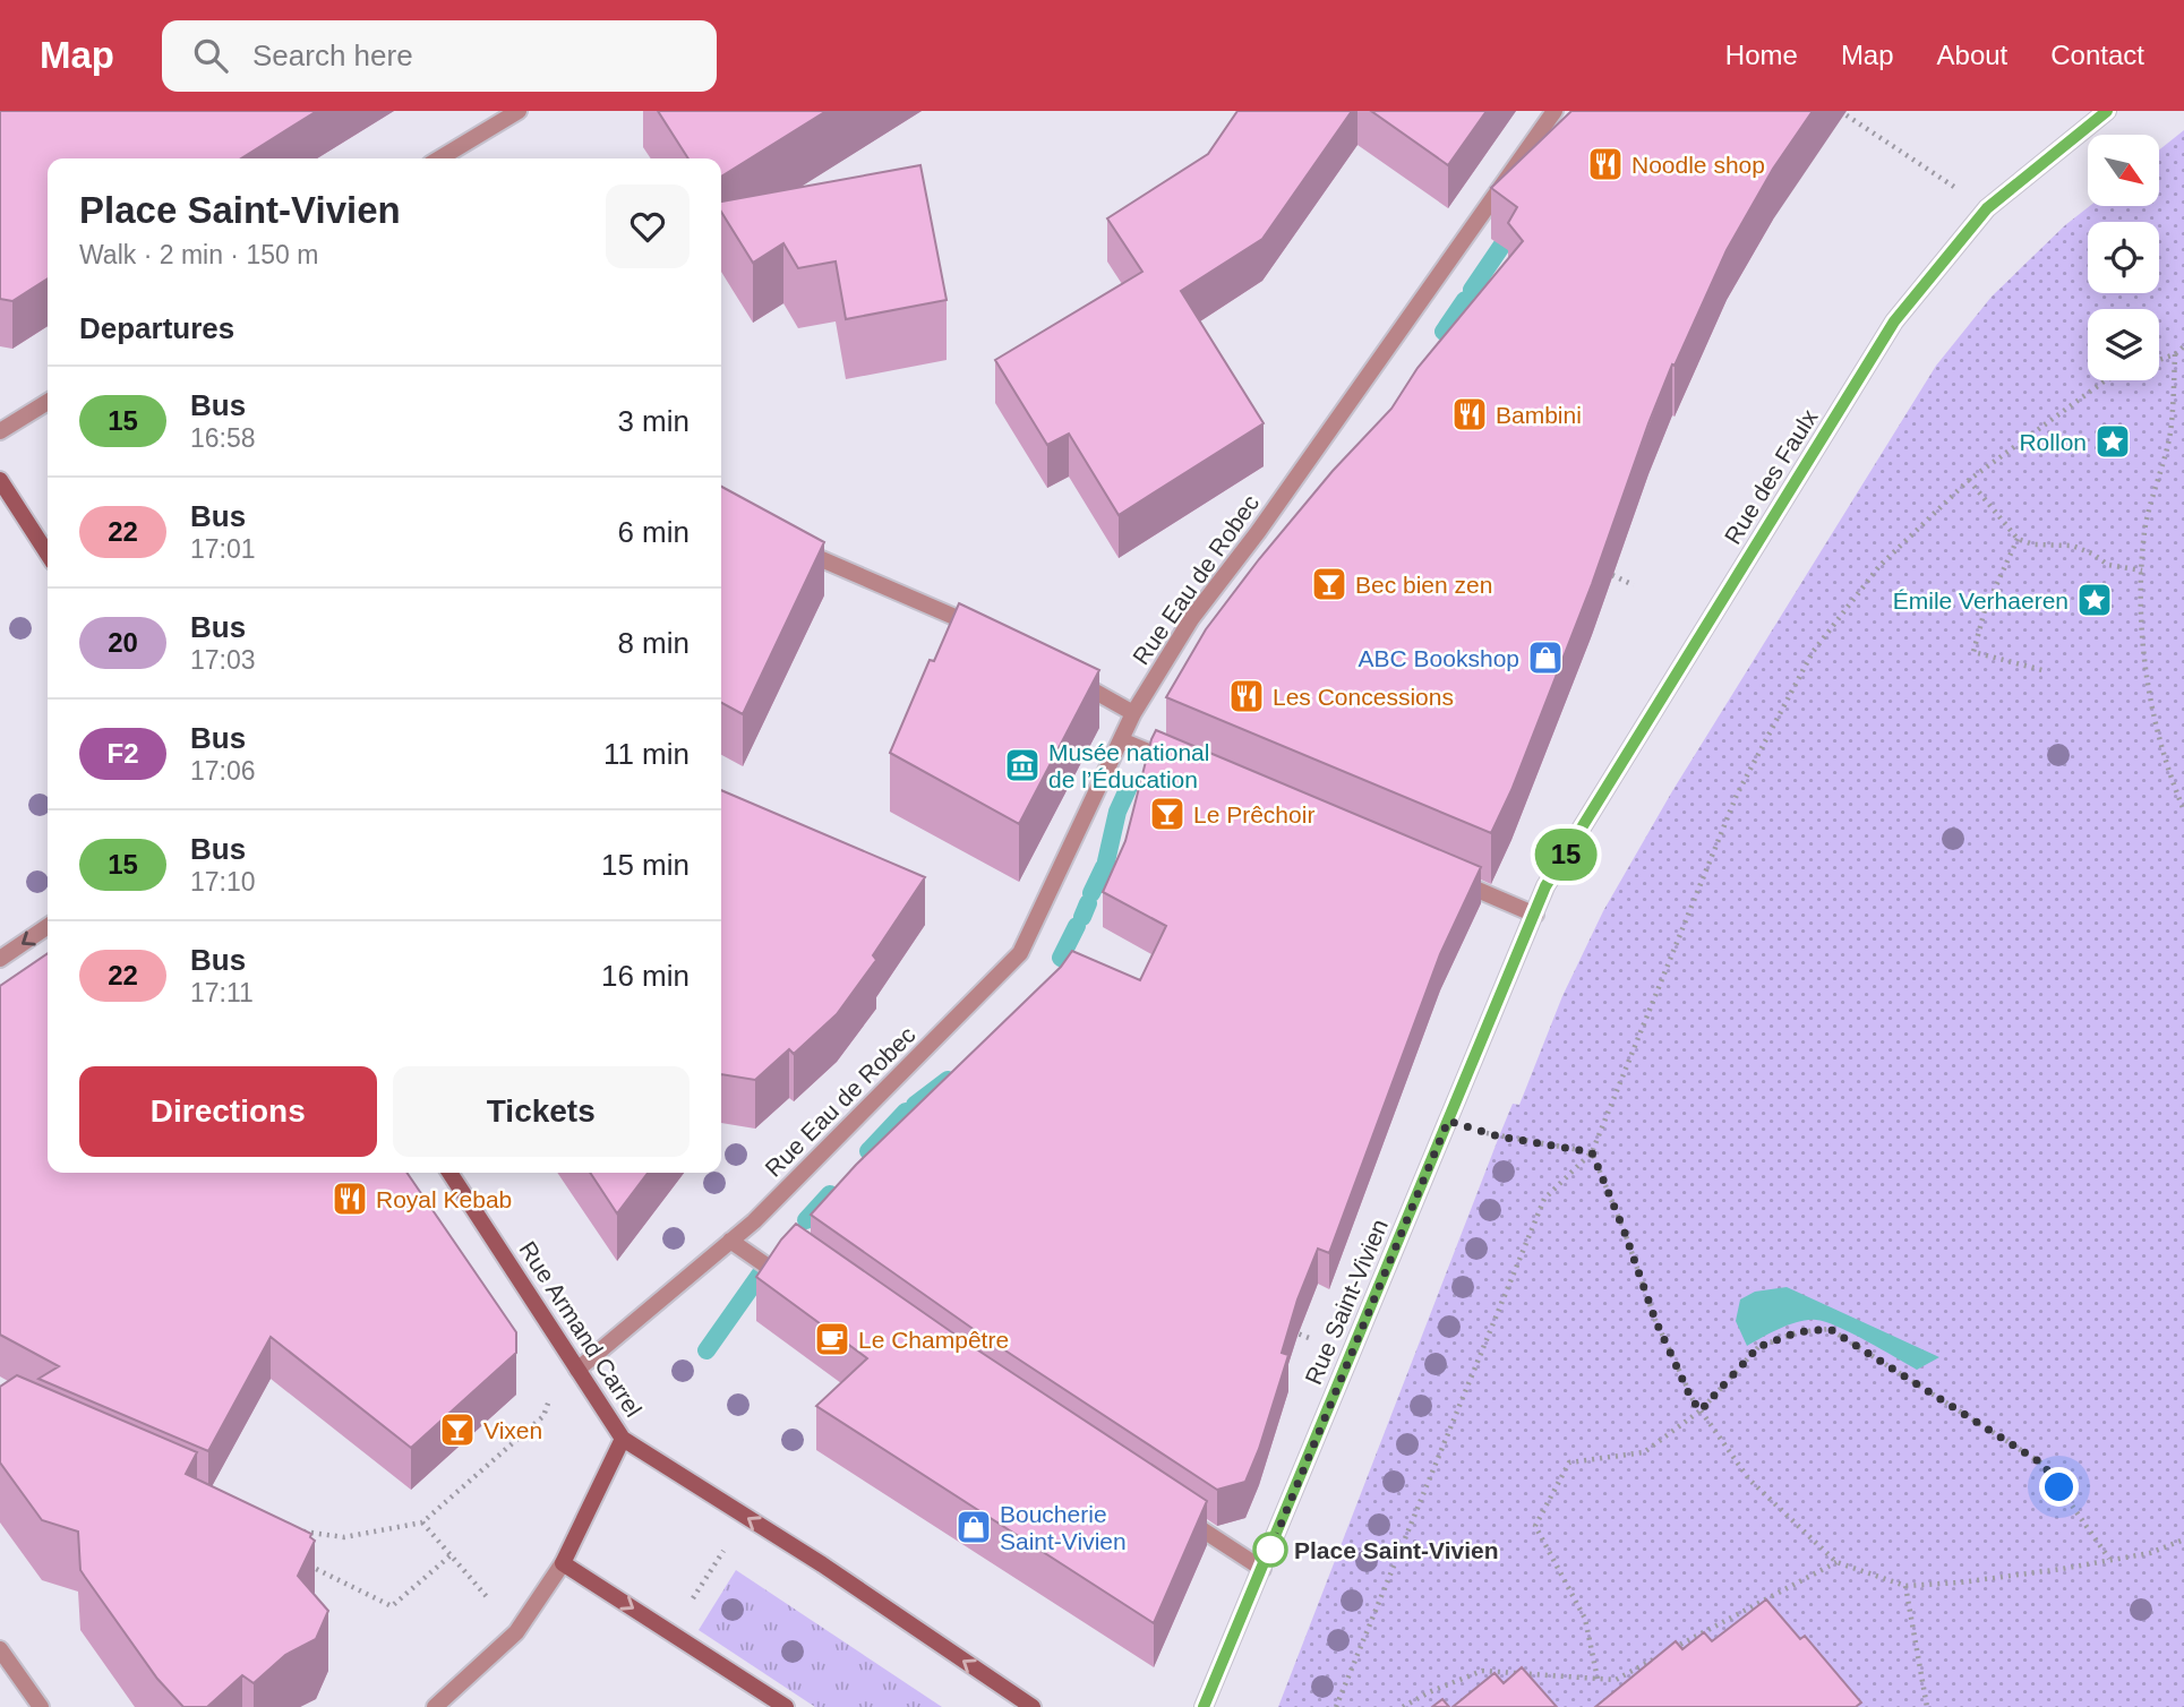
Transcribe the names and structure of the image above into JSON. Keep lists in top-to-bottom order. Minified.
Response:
{"streets":{"street":["Rue des Faulx","Rue Eau de Robec","Rue Saint-Vivien","Rue Armand Carrel"]},"crossings":[["Rue des Faulx","Rue Saint-Vivien"],["Rue Eau de Robec","Rue Armand Carrel"]],"places":{"restaurant":["Noodle shop","Bambini","Les Concessions","Royal Kebab"],"place":["Rollon","Émile Verhaeren"],"bar":["Bec bien zen","Le Prêchoir","Vixen"],"shop":["ABC Bookshop","Boucherie Saint-Vivien"],"museum":["Musée national de l’Éducation"],"cafe":["Le Champêtre"],"other":["Place Saint-Vivien"]},"lines":["bus line 15"],"north":"bottom right","page":{"header":"Map","search":"Search here","nav":["Home","Map","About","Contact"],"on_map":"15","heading":[["Place Saint-Vivien","Walk · 2 min · 150 m"],"Departures"],"list":[{"mark":"15","name":"Bus","note":"16:58","value":"3 min"},{"mark":"22","name":"Bus","note":"17:01","value":"6 min"},{"mark":"20","name":"Bus","note":"17:03","value":"8 min"},{"mark":"F2","name":"Bus","note":"17:06","value":"11 min"},{"mark":"15","name":"Bus","note":"17:10","value":"15 min"},{"mark":"22","name":"Bus","note":"17:11","value":"16 min"}],"buttons":["Directions","Tickets"]}}
